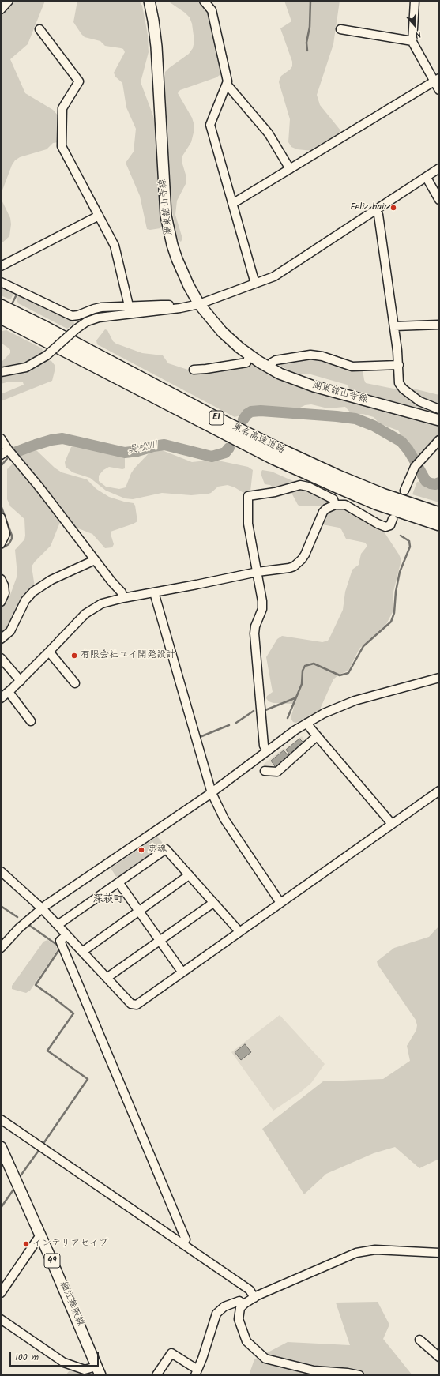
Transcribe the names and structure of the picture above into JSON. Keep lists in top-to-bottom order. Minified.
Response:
{"streets":{"highway":["E1","東名高速道路"],"main road":["湖東舘山寺線","49","細江舞阪線"]},"districts":["深萩町"],"water":["呉松川"],"places":["Feliz hair","有限会社ユイ開発設計","忠魂","インテリアセイブ"],"scale_bar":"100 m","north":"bottom"}
